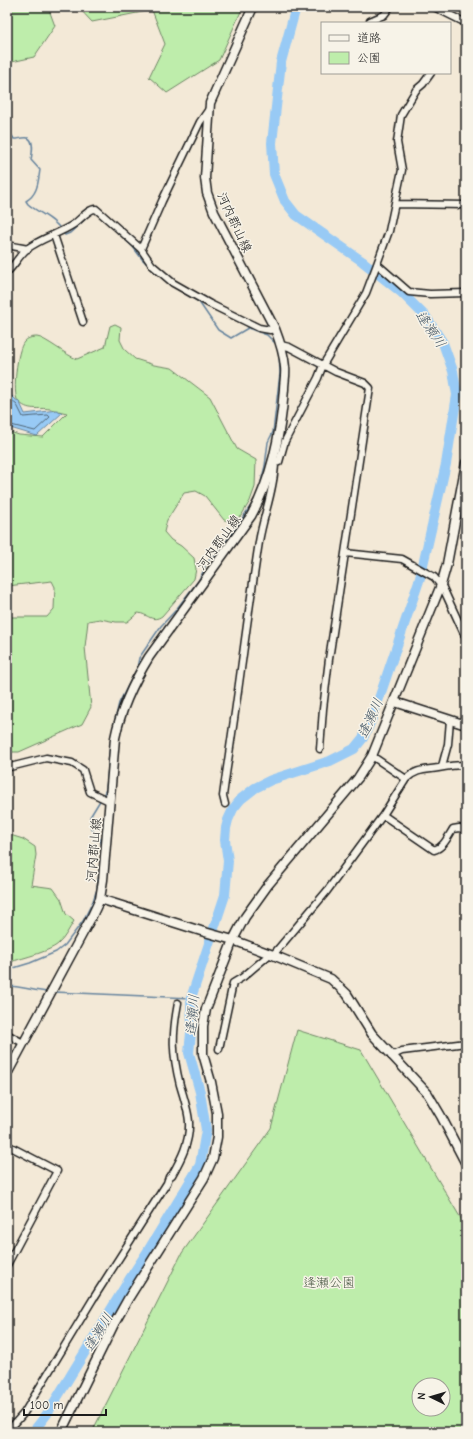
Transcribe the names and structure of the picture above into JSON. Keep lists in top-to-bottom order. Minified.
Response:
{"streets":{"street":["河内郡山線"]},"water":["逢瀬川"],"parks":["逢瀬公園"],"legend":["道路","公園"],"scale_bar":"100 m","north":"left"}
